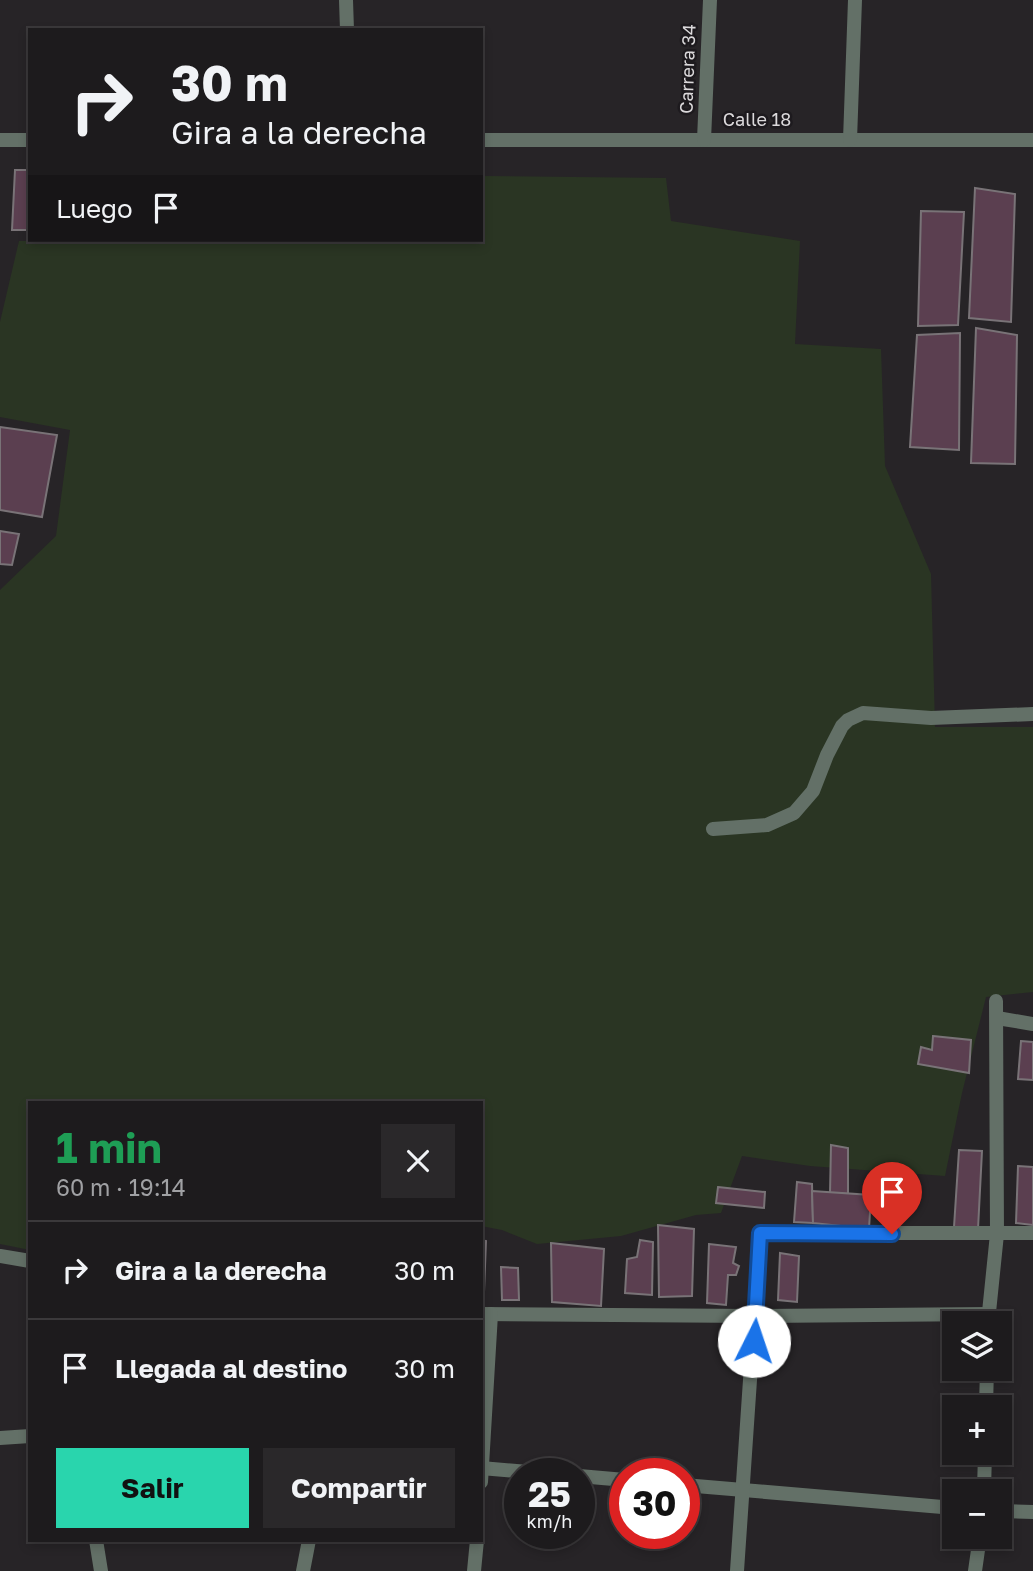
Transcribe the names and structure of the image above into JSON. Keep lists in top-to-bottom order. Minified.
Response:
{"streets":{"street":["Carrera 34","Calle 18"]},"crossings":[["Carrera 34","Calle 18"]],"page":{"turn":["30 m","Gira a la derecha"],"then":"Luego","heading":["1 min","60 m · 19:14"],"list":[{"name":"Gira a la derecha","value":"30 m"},{"name":"Llegada al destino","value":"30 m"}],"map_buttons":["+","−"],"buttons":["Salir","Compartir"],"speed":"25 km/h","limit":"30"}}
